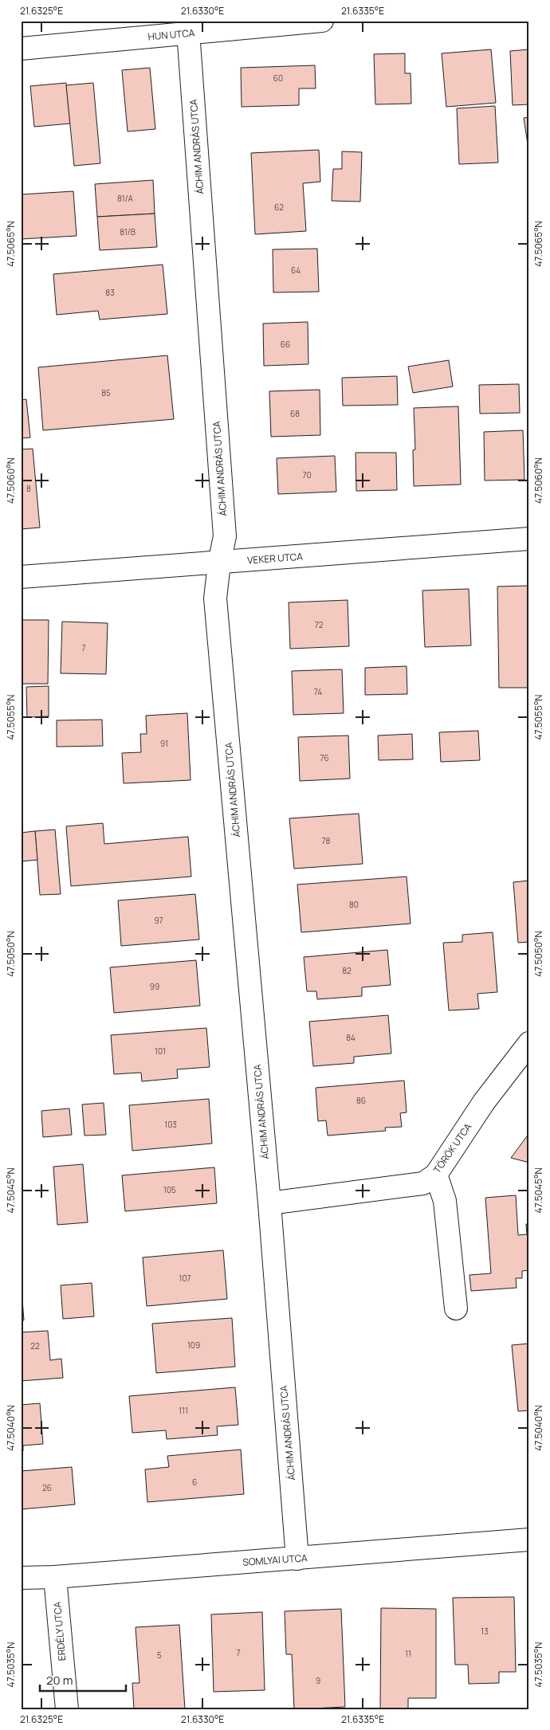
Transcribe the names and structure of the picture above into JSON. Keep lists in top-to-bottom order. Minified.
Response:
{"streets":{"street":["HUN UTCA","ÁCHIM ANDRÁS UTCA","VEKER UTCA","TÖRÖK UTCA","SOMLYAI UTCA","ERDÉLY UTCA"]},"crossings":[["HUN UTCA","ÁCHIM ANDRÁS UTCA"],["ÁCHIM ANDRÁS UTCA","VEKER UTCA"],["ÁCHIM ANDRÁS UTCA","TÖRÖK UTCA"],["ÁCHIM ANDRÁS UTCA","SOMLYAI UTCA"],["SOMLYAI UTCA","ERDÉLY UTCA"]],"house_numbers":["60","81/A","62","81/B","64","83","66","85","68","70","8","72","7","74","91","76","78","80","97","82","99","84","101","86","103","105","107","109","22","111","6","26","13","7","11","5","9"],"scale_bar":"20 m","coordinates":["21.6325°E","21.6330°E","21.6335°E","47.5065°N","47.5060°N","47.5055°N","47.5050°N","47.5045°N","47.5040°N","47.5035°N"]}
